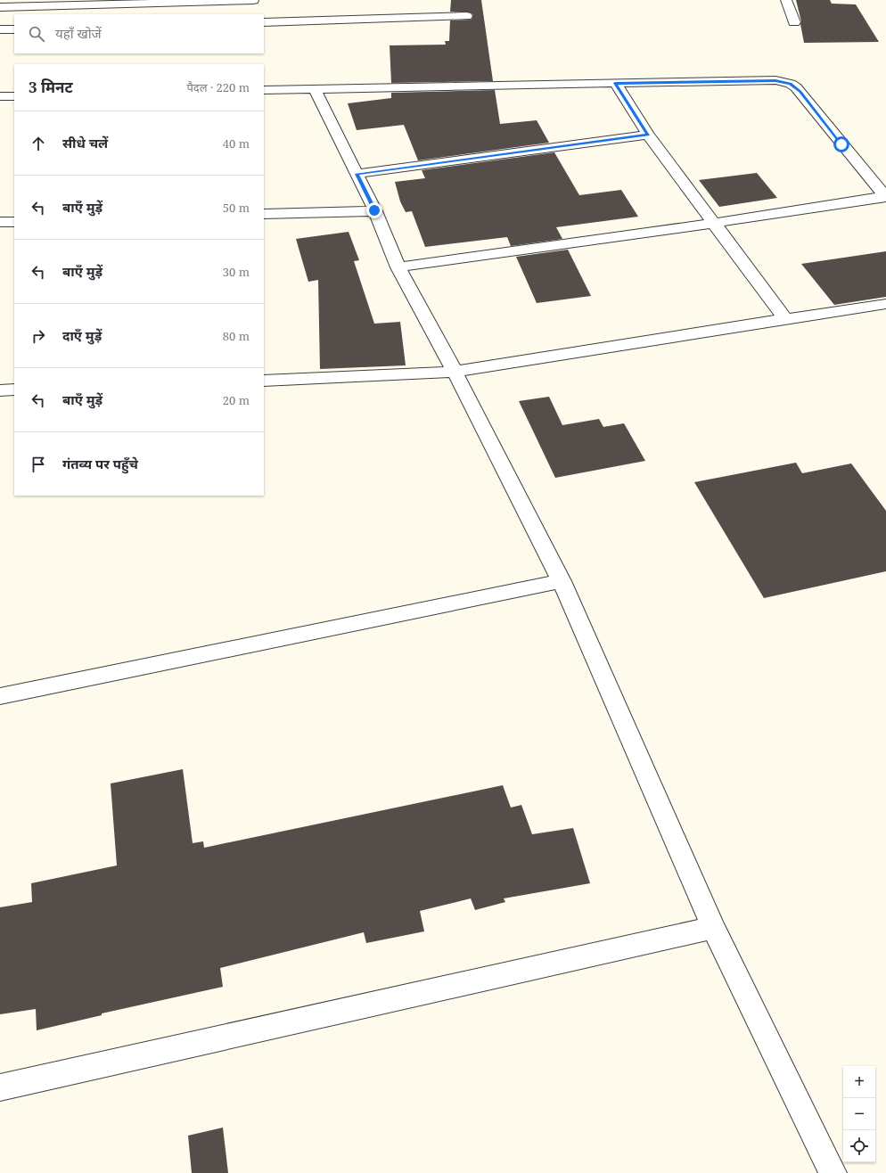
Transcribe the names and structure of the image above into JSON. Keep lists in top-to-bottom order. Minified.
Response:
{"page":{"search":"यहाँ खोजें","heading":["3 मिनट","पैदल · 220 m"],"list":[["सीधे चलें","40 m"],["बाएँ मुड़ें","50 m"],["बाएँ मुड़ें","30 m"],["दाएँ मुड़ें","80 m"],["बाएँ मुड़ें","20 m"],"गंतव्य पर पहुँचे"],"map_buttons":["+","−"]}}
